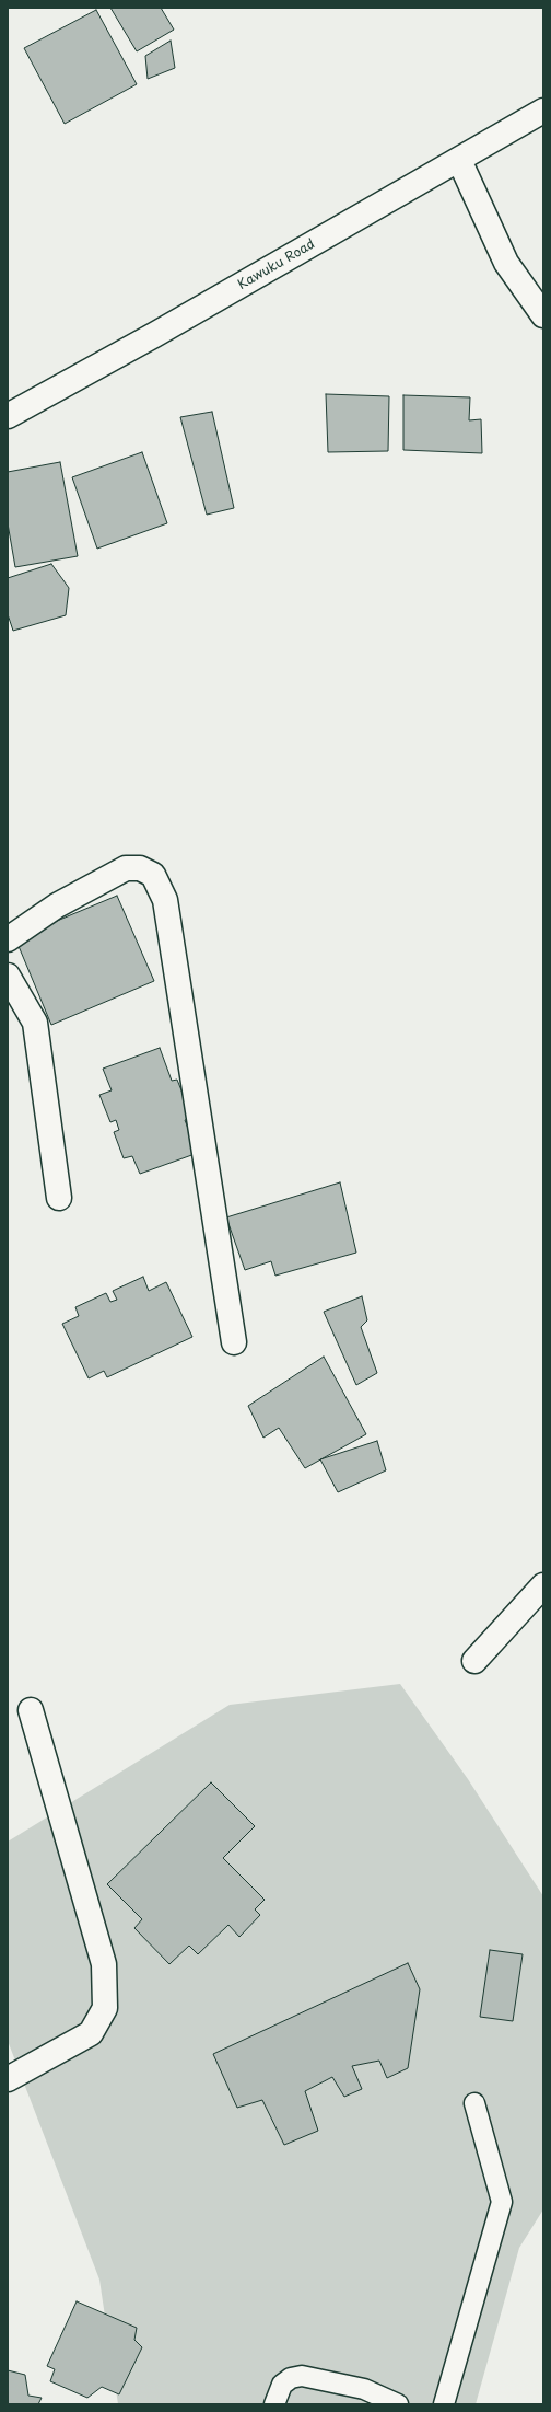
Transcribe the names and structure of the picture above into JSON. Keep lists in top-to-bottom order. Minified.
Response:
{"streets":{"street":["Kawuku Road"]}}
